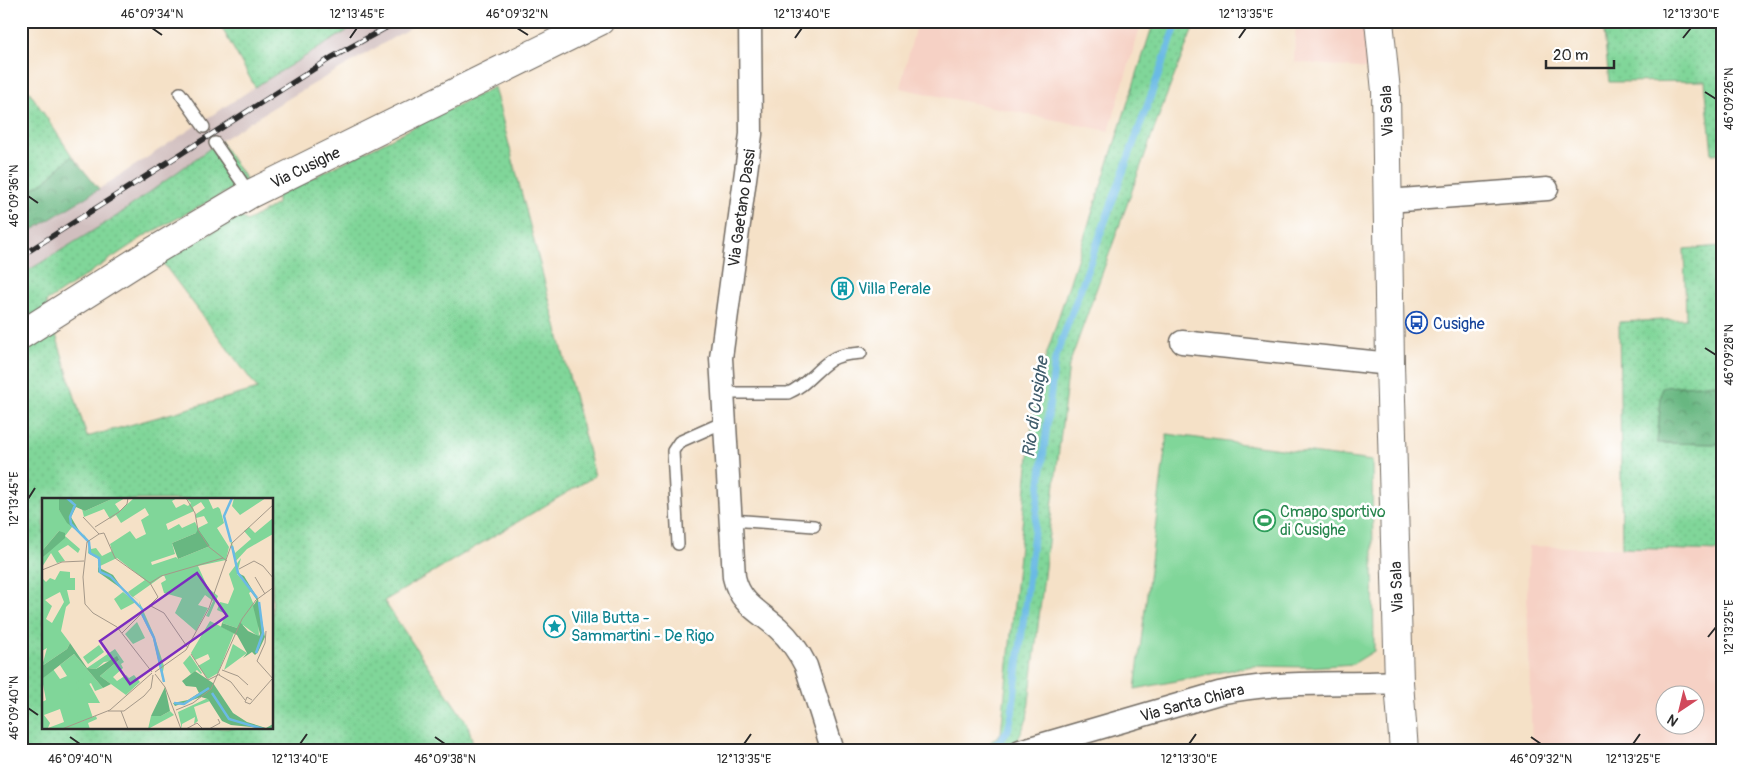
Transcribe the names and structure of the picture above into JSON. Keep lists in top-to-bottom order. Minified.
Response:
{"streets":{"street":["Via Sala","Via Cusighe","Via Gaetano Dassi","Via Santa Chiara"]},"crossings":[["Via Sala","Via Santa Chiara"]],"water":["Rio di Cusighe"],"places":{"building":["Villa Perale"],"bus stop":["Cusighe"],"sports":["Cmapo sportivo di Cusighe"],"place":["Villa Butta - Sammartini - De Rigo"]},"scale_bar":"20 m","north":"bottom left","coordinates":["46°09'34\"N","12°13'45\"E","46°09'32\"N","12°13'40\"E","12°13'35\"E","12°13'30\"E","46°09'26\"N","46°09'36\"N","46°09'28\"N","12°13'25\"E","46°09'40\"N","46°09'38\"N"]}
